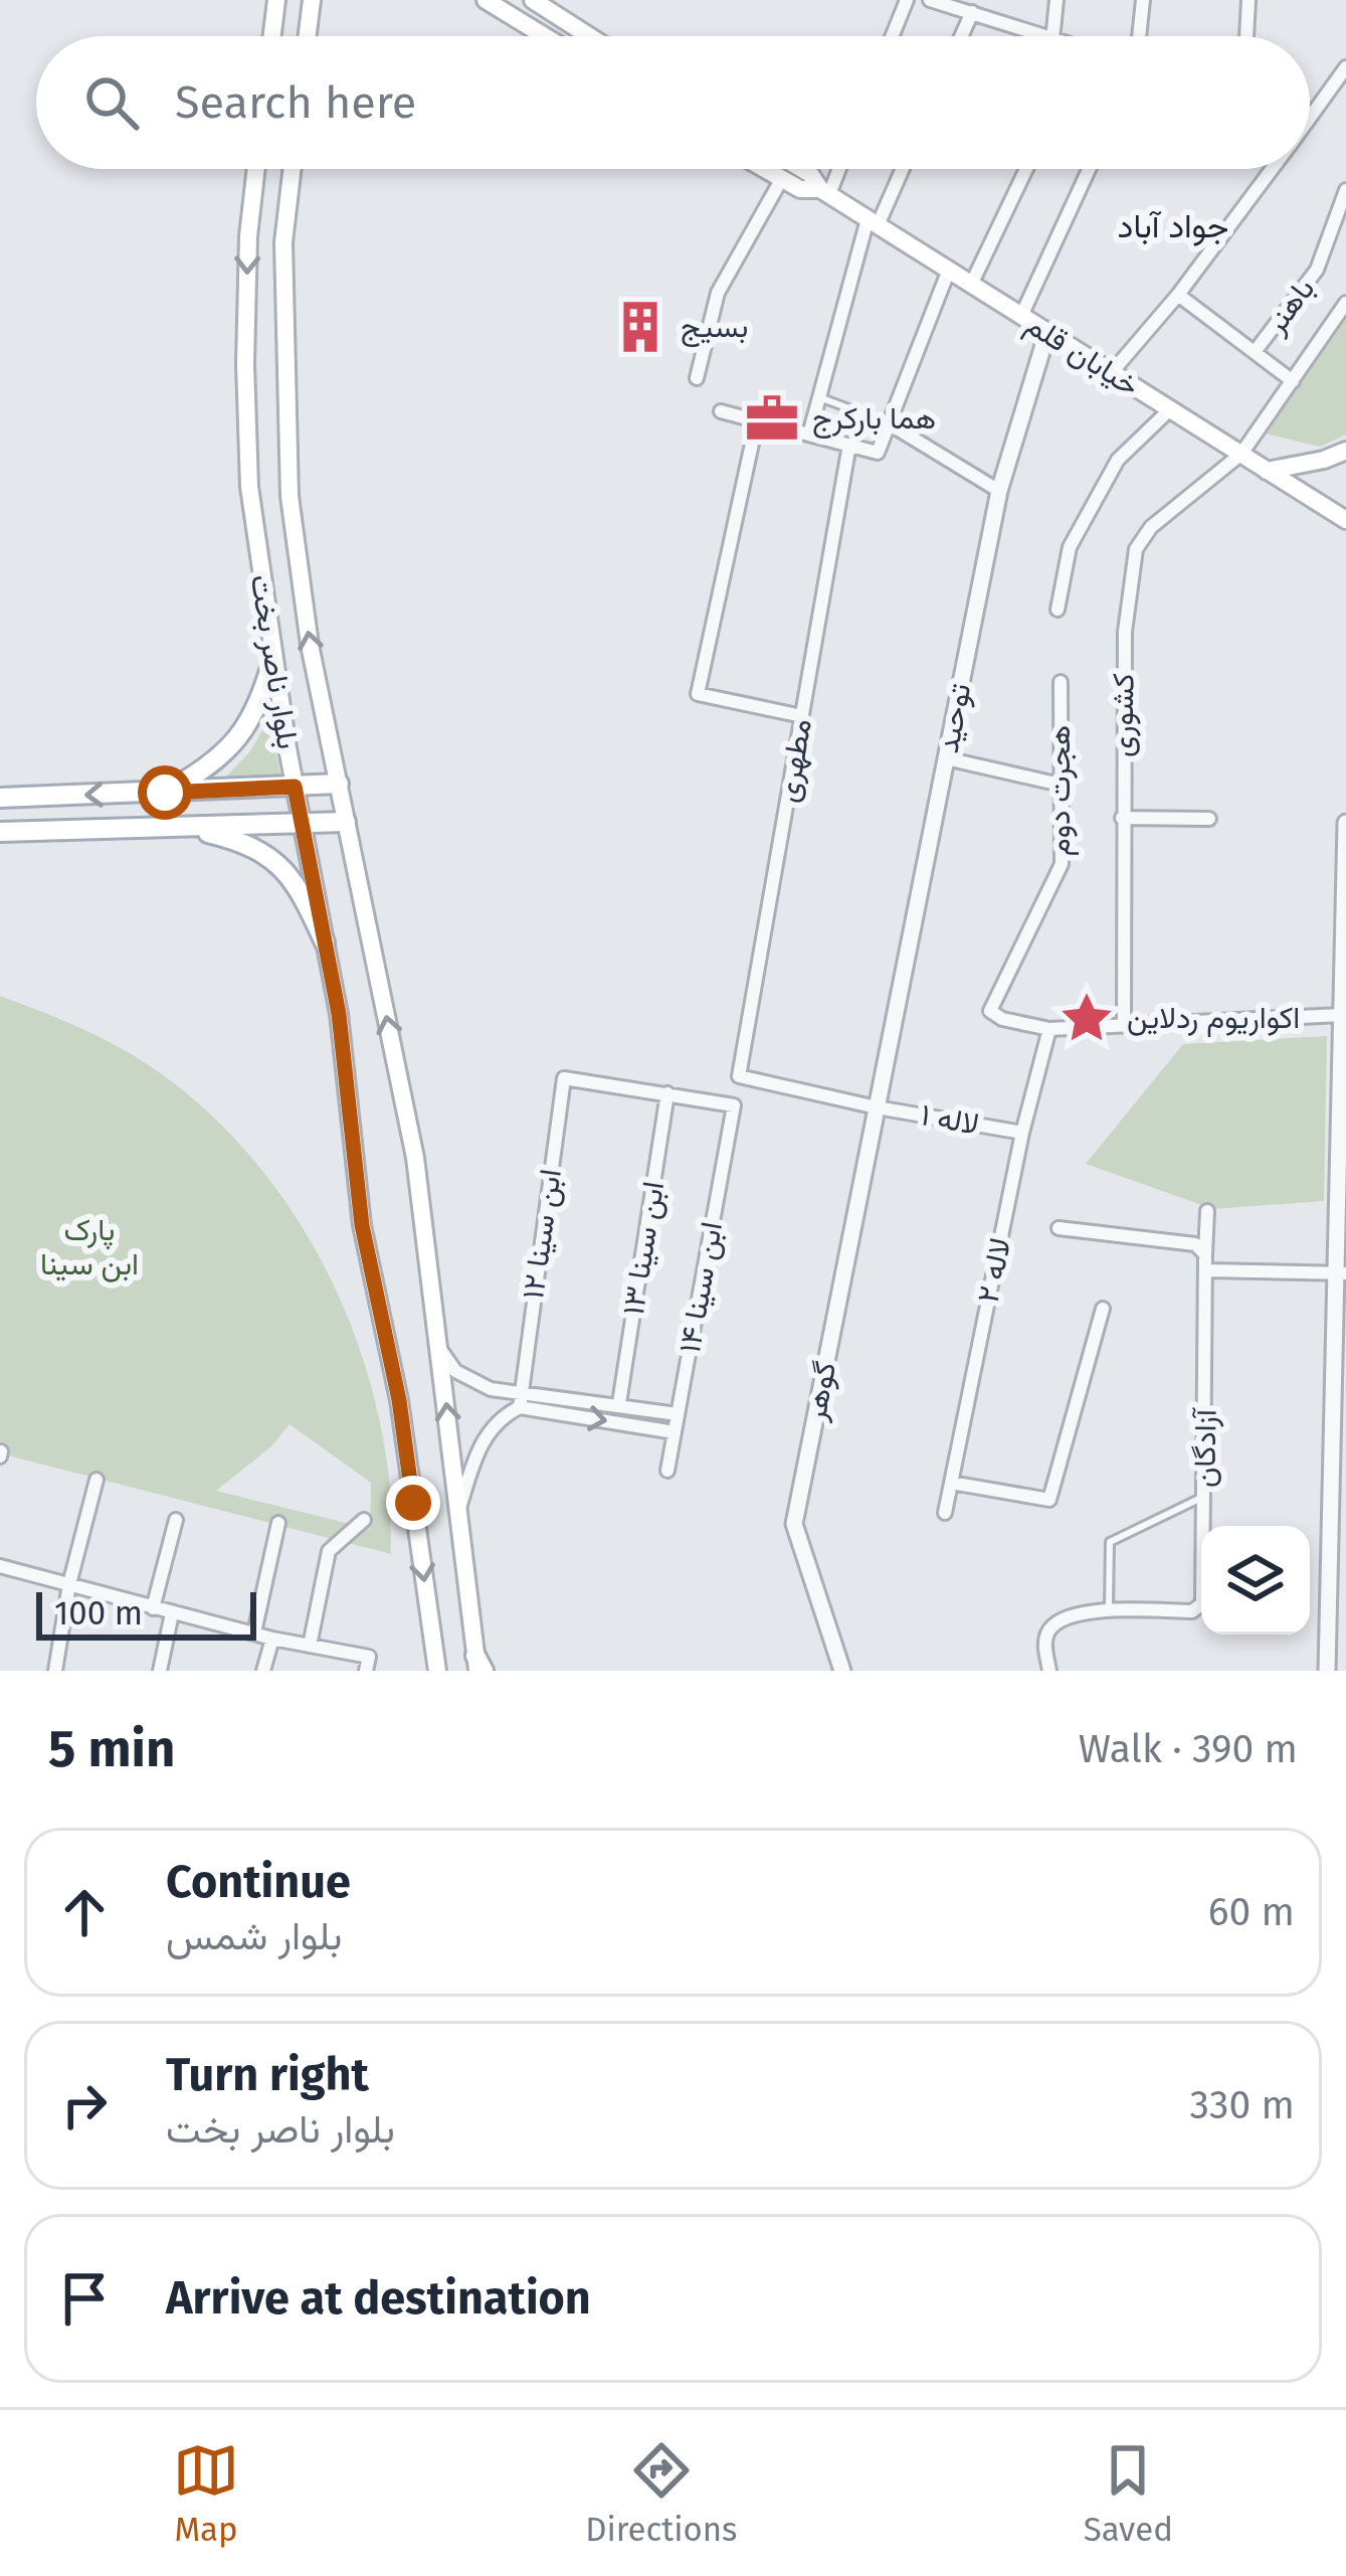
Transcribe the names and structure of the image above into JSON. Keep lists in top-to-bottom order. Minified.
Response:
{"streets":{"main road":["خیابان قلم","بلوار ناصر بخت"],"street":["باهنر","کشوری","توحید","مطهری","هجرت دوم","لاله ۱","ابن سینا ۱۲","ابن سینا ۱۳","لاله ۲","ابن سینا ۱۴","گوهر","آزادگان"]},"crossings":[["خیابان قلم","کشوری"],["خیابان قلم","توحید"],["توحید","لاله ۱"],["توحید","گوهر"],["مطهری","لاله ۱"],["هجرت دوم","لاله ۲"],["لاله ۱","لاله ۲"],["لاله ۱","گوهر"],["ابن سینا ۱۲","ابن سینا ۱۳"],["ابن سینا ۱۲","ابن سینا ۱۴"],["ابن سینا ۱۳","ابن سینا ۱۴"]],"districts":["جواد آباد"],"parks":["پارک ابن سینا"],"places":{"building":["بسیج"],"office":["هما بارکرج"],"place":["اکواریوم ردلاین"]},"scale_bar":"100 m","page":{"search":"Search here","scale":"100 m","heading":["5 min","Walk · 390 m"],"list":[["Continue","بلوار شمس","60 m"],["Turn right","بلوار ناصر بخت","330 m"],"Arrive at destination"],"nav":["Map","Directions","Saved"]}}
